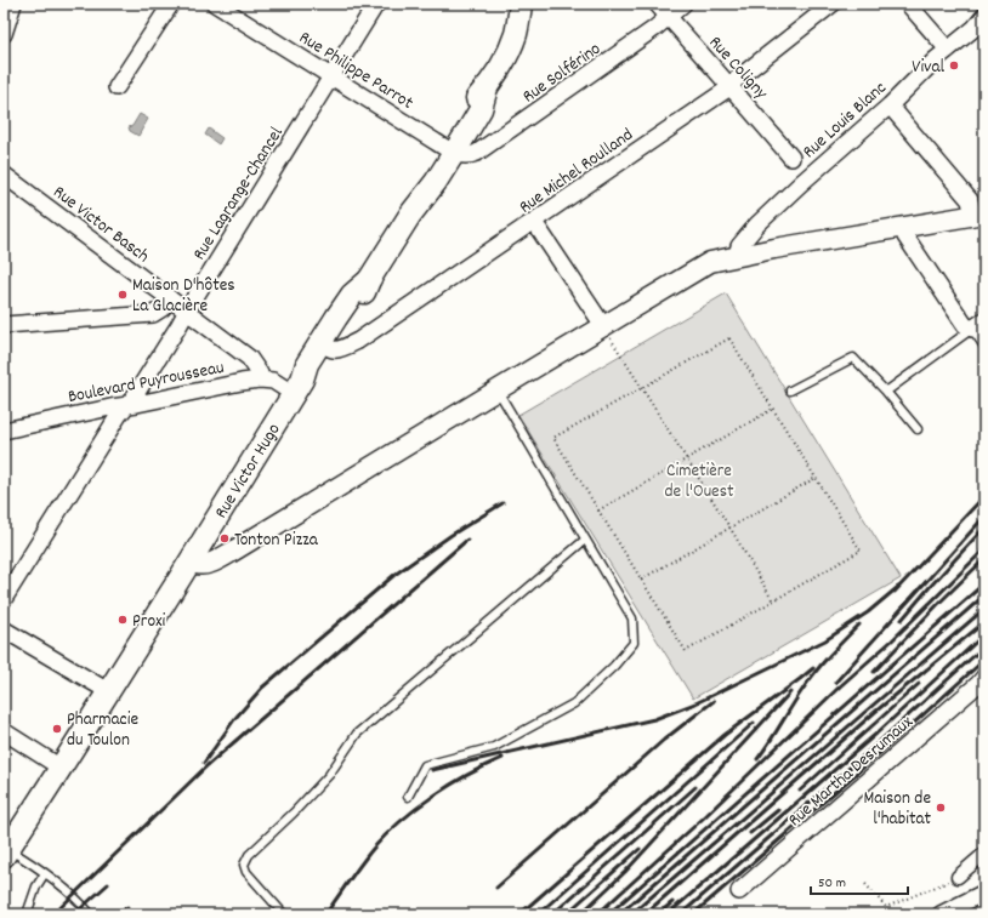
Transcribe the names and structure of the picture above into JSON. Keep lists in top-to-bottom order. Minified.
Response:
{"streets":{"main road":["Rue Victor Hugo"],"street":["Rue Coligny","Rue Philippe Parrot","Rue Solférino","Rue Louis Blanc","Rue Michel Roulland","Rue Lagrange-Chancel","Rue Victor Basch","Boulevard Puyrousseau","Rue Martha Desrumaux"]},"crossings":[["Rue Coligny","Rue Solférino"],["Rue Coligny","Rue Michel Roulland"],["Rue Philippe Parrot","Rue Solférino"],["Rue Philippe Parrot","Rue Lagrange-Chancel"],["Rue Philippe Parrot","Rue Victor Hugo"],["Rue Solférino","Rue Victor Hugo"],["Rue Michel Roulland","Rue Victor Hugo"],["Rue Lagrange-Chancel","Rue Victor Basch"],["Rue Lagrange-Chancel","Boulevard Puyrousseau"],["Rue Victor Basch","Boulevard Puyrousseau"],["Boulevard Puyrousseau","Rue Victor Hugo"]],"parks":["Cimetière de l'Ouest"],"places":["Vival","Maison D'hôtes La Glacière","Tonton Pizza","Proxi","Pharmacie du Toulon","Maison de l'habitat"],"scale_bar":"50 m"}
